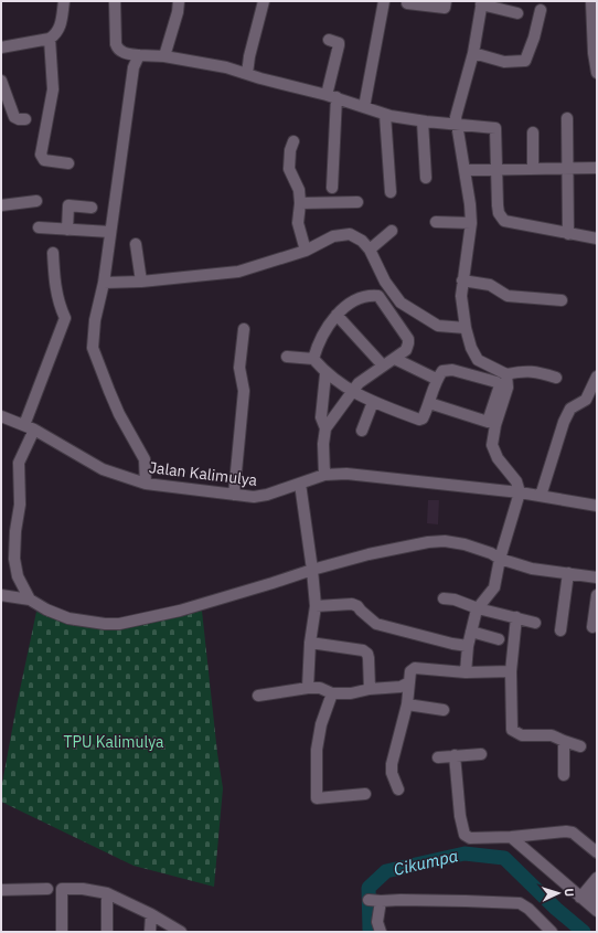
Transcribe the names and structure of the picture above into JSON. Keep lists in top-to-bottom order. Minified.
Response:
{"streets":{"street":["Jalan Kalimulya"]},"water":["Cikumpa"],"parks":["TPU Kalimulya"],"north":"right"}
